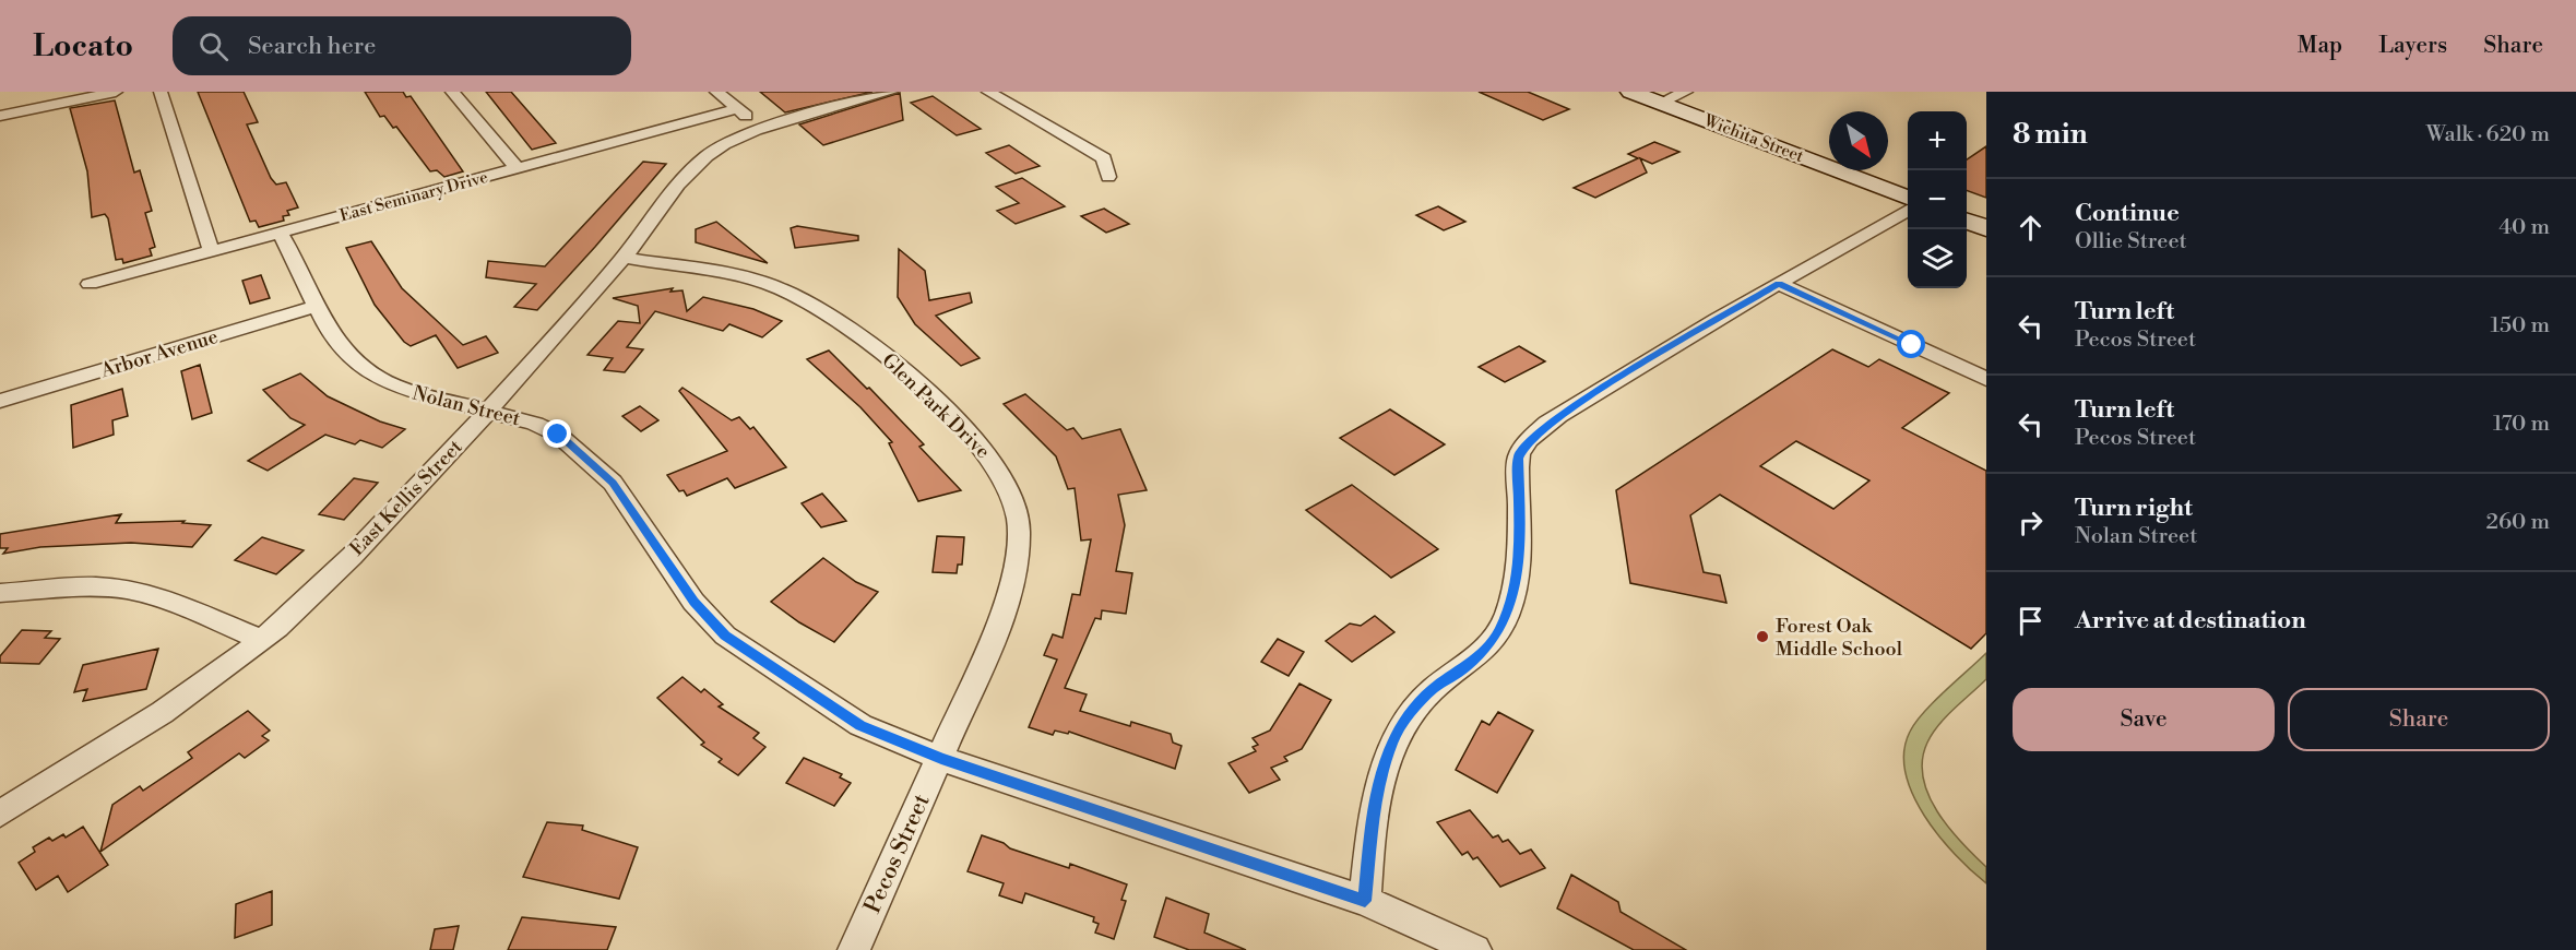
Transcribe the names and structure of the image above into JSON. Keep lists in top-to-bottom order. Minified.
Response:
{"streets":{"main road":["Wichita Street"],"street":["East Seminary Drive","Arbor Avenue","Nolan Street","Glen Park Drive","East Kellis Street","Pecos Street"]},"crossings":[["East Seminary Drive","Nolan Street"],["Arbor Avenue","Nolan Street"],["Nolan Street","Glen Park Drive"],["Nolan Street","East Kellis Street"],["Nolan Street","Pecos Street"],["Glen Park Drive","East Kellis Street"],["Glen Park Drive","Pecos Street"]],"places":["Forest Oak Middle School"],"north":"bottom right","page":{"header":"Locato","search":"Search here","nav":["Map","Layers","Share"],"heading":["8 min","Walk · 620 m"],"map_buttons":["+","−"],"list":[["Continue","Ollie Street","40 m"],["Turn left","Pecos Street","150 m"],["Turn left","Pecos Street","170 m"],["Turn right","Nolan Street","260 m"],"Arrive at destination"],"buttons":["Save","Share"]}}
